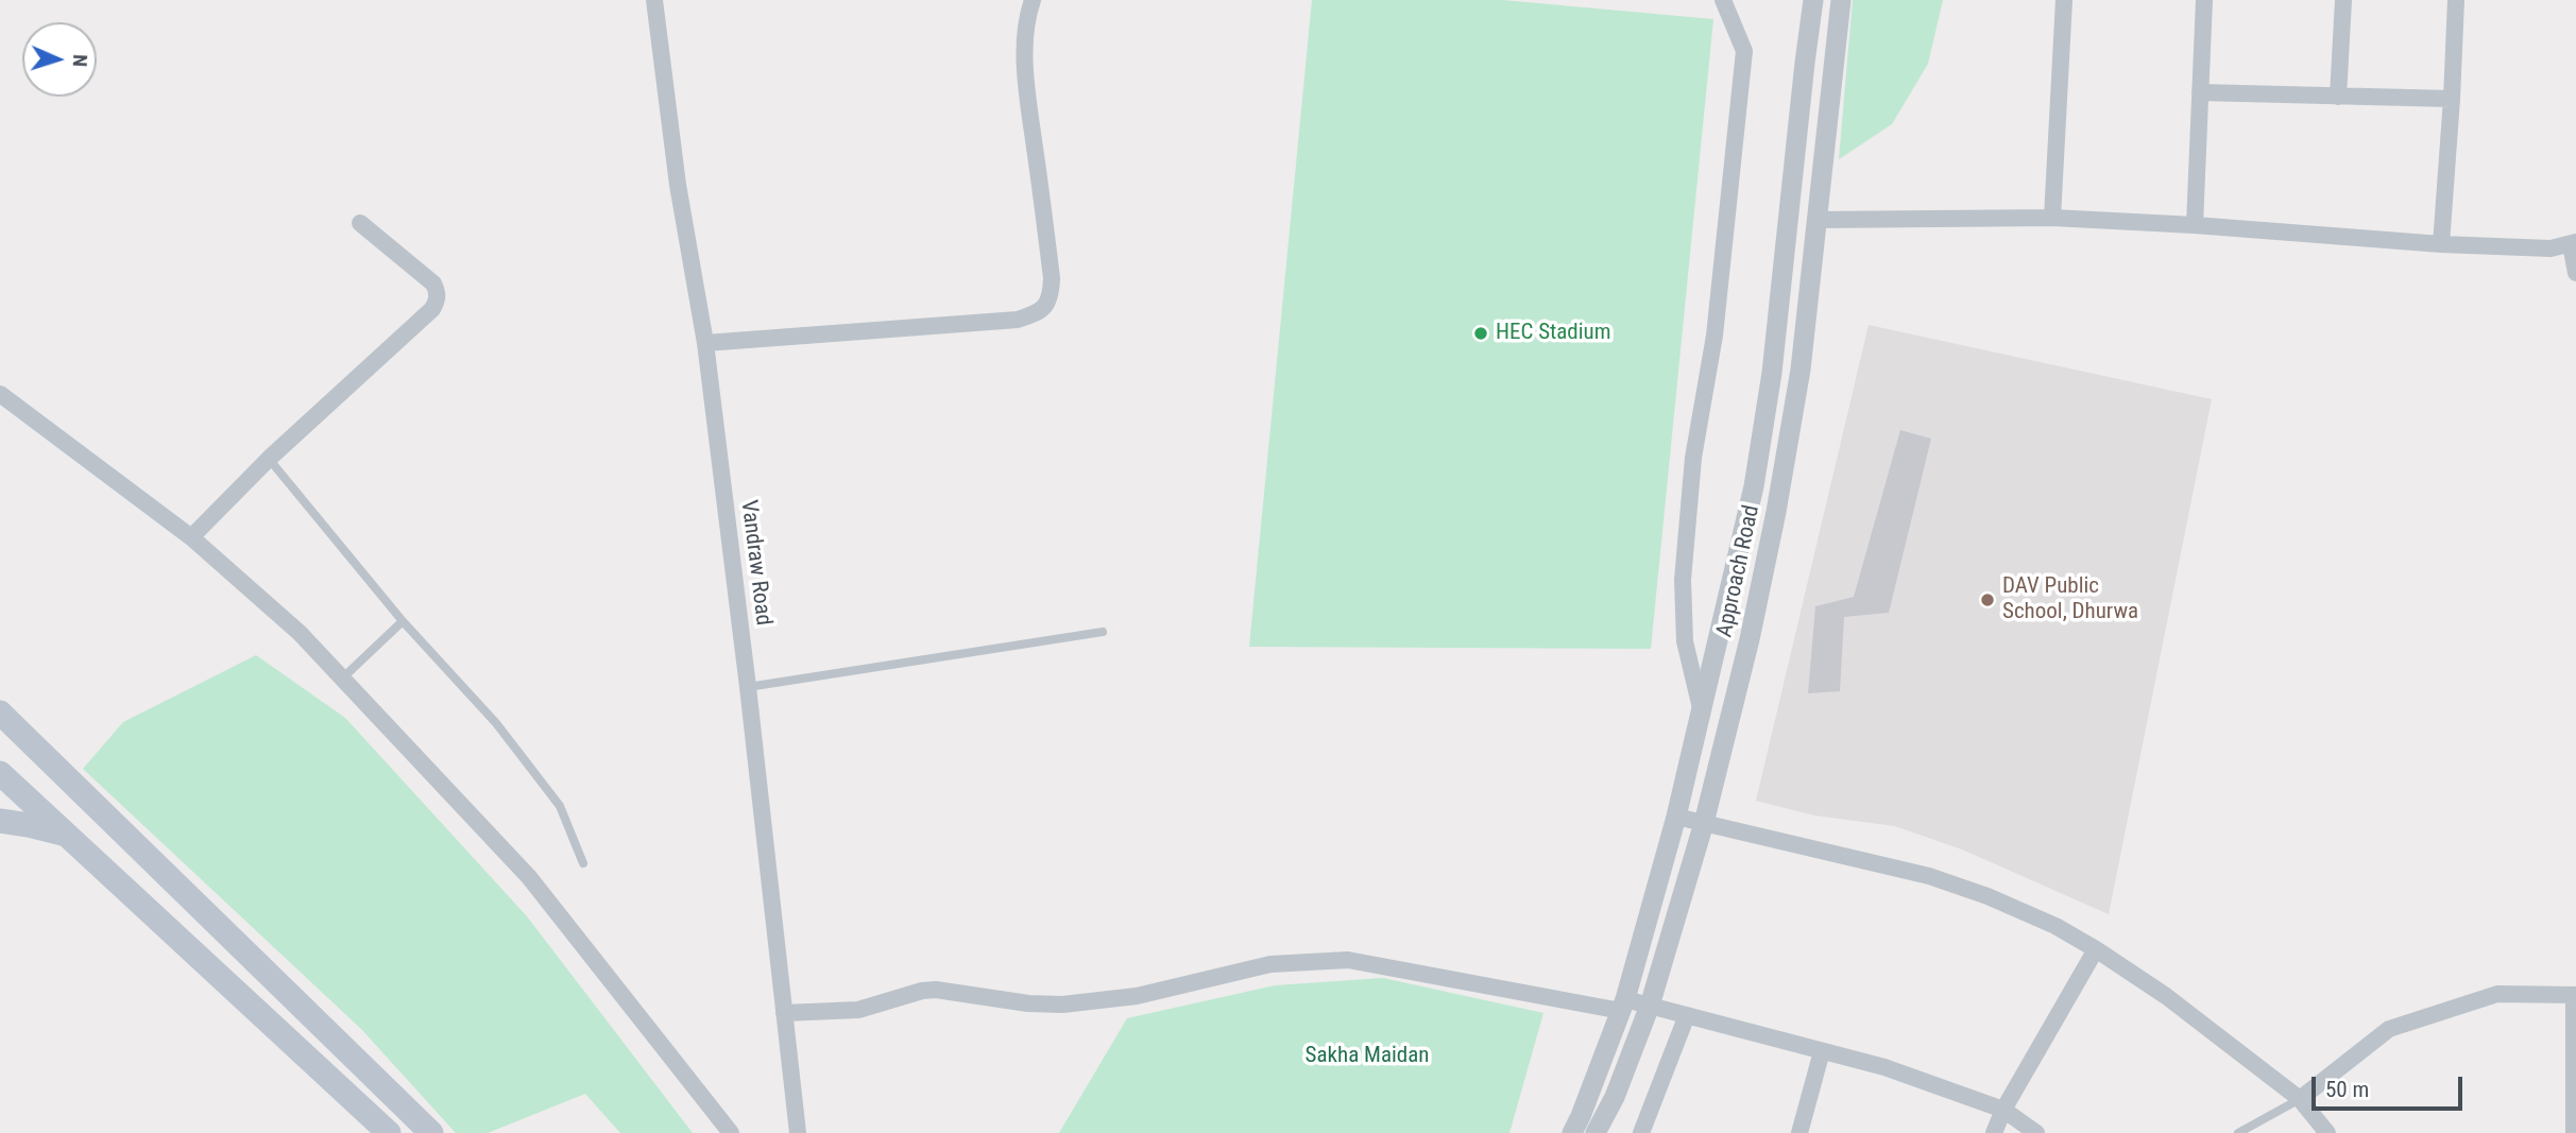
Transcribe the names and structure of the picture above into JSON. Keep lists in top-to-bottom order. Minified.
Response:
{"streets":{"street":["Vandraw Road","Approach Road"]},"parks":["Sakha Maidan"],"places":["HEC Stadium","DAV Public School, Dhurwa"],"scale_bar":"50 m","north":"right"}
